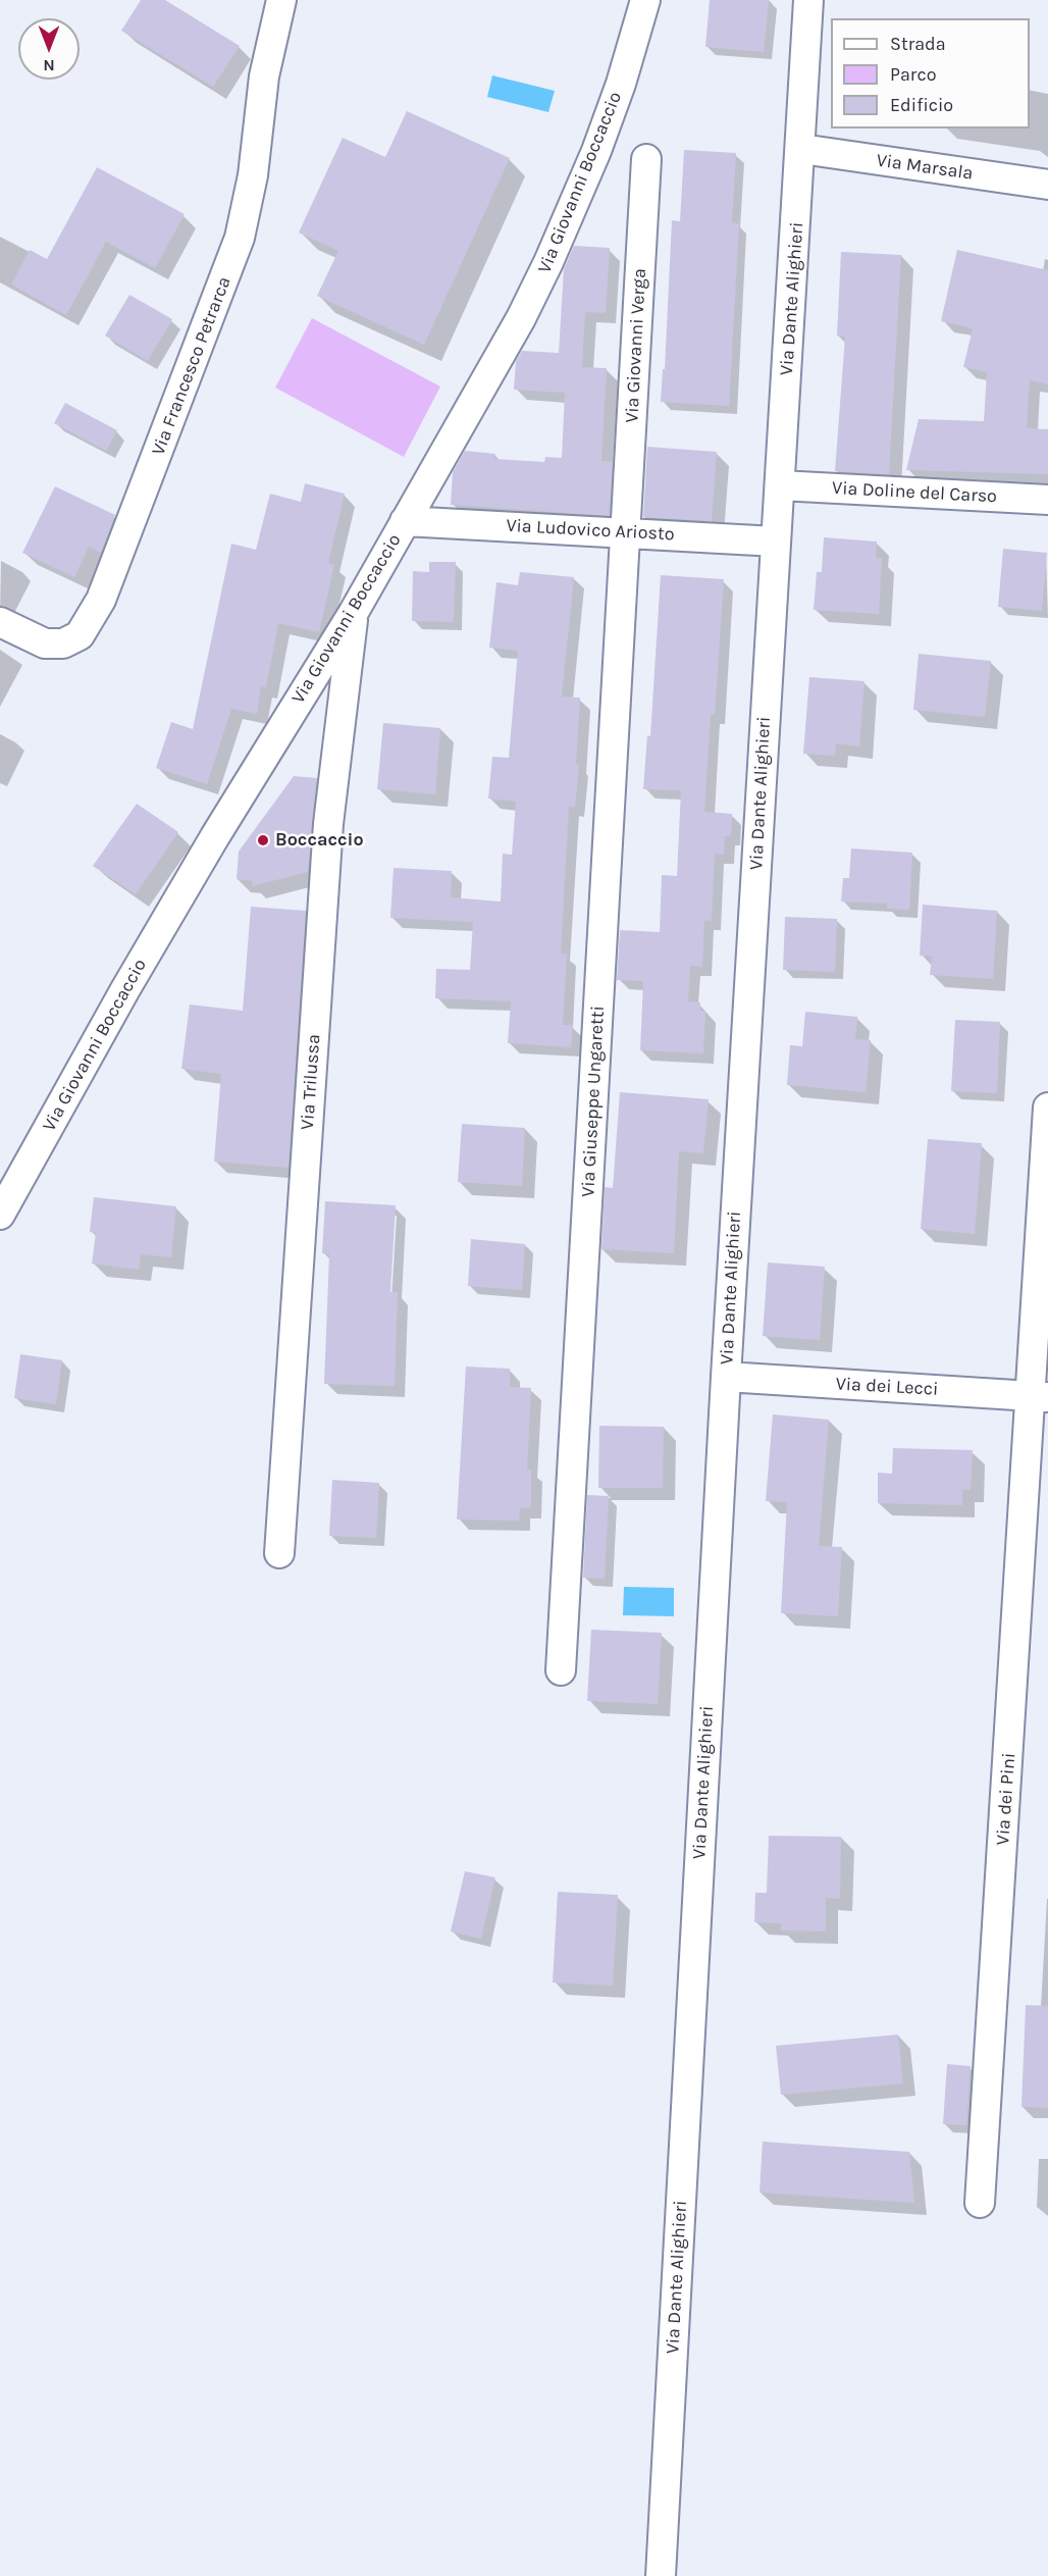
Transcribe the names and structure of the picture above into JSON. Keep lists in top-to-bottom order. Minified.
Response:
{"streets":{"street":["Via Marsala","Via Giovanni Boccaccio","Via Dante Alighieri","Via Giovanni Verga","Via Francesco Petrarca","Via Doline del Carso","Via Ludovico Ariosto","Via Trilussa","Via Giuseppe Ungaretti","Via dei Lecci","Via dei Pini"]},"crossings":[["Via Marsala","Via Dante Alighieri"],["Via Giovanni Boccaccio","Via Ludovico Ariosto"],["Via Giovanni Boccaccio","Via Trilussa"],["Via Dante Alighieri","Via Doline del Carso"],["Via Dante Alighieri","Via Ludovico Ariosto"],["Via Dante Alighieri","Via dei Lecci"],["Via Giovanni Verga","Via Ludovico Ariosto"],["Via Giovanni Verga","Via Giuseppe Ungaretti"],["Via Ludovico Ariosto","Via Giuseppe Ungaretti"],["Via dei Lecci","Via dei Pini"]],"places":["Boccaccio"],"legend":["Strada","Parco","Edificio"],"north":"bottom"}
